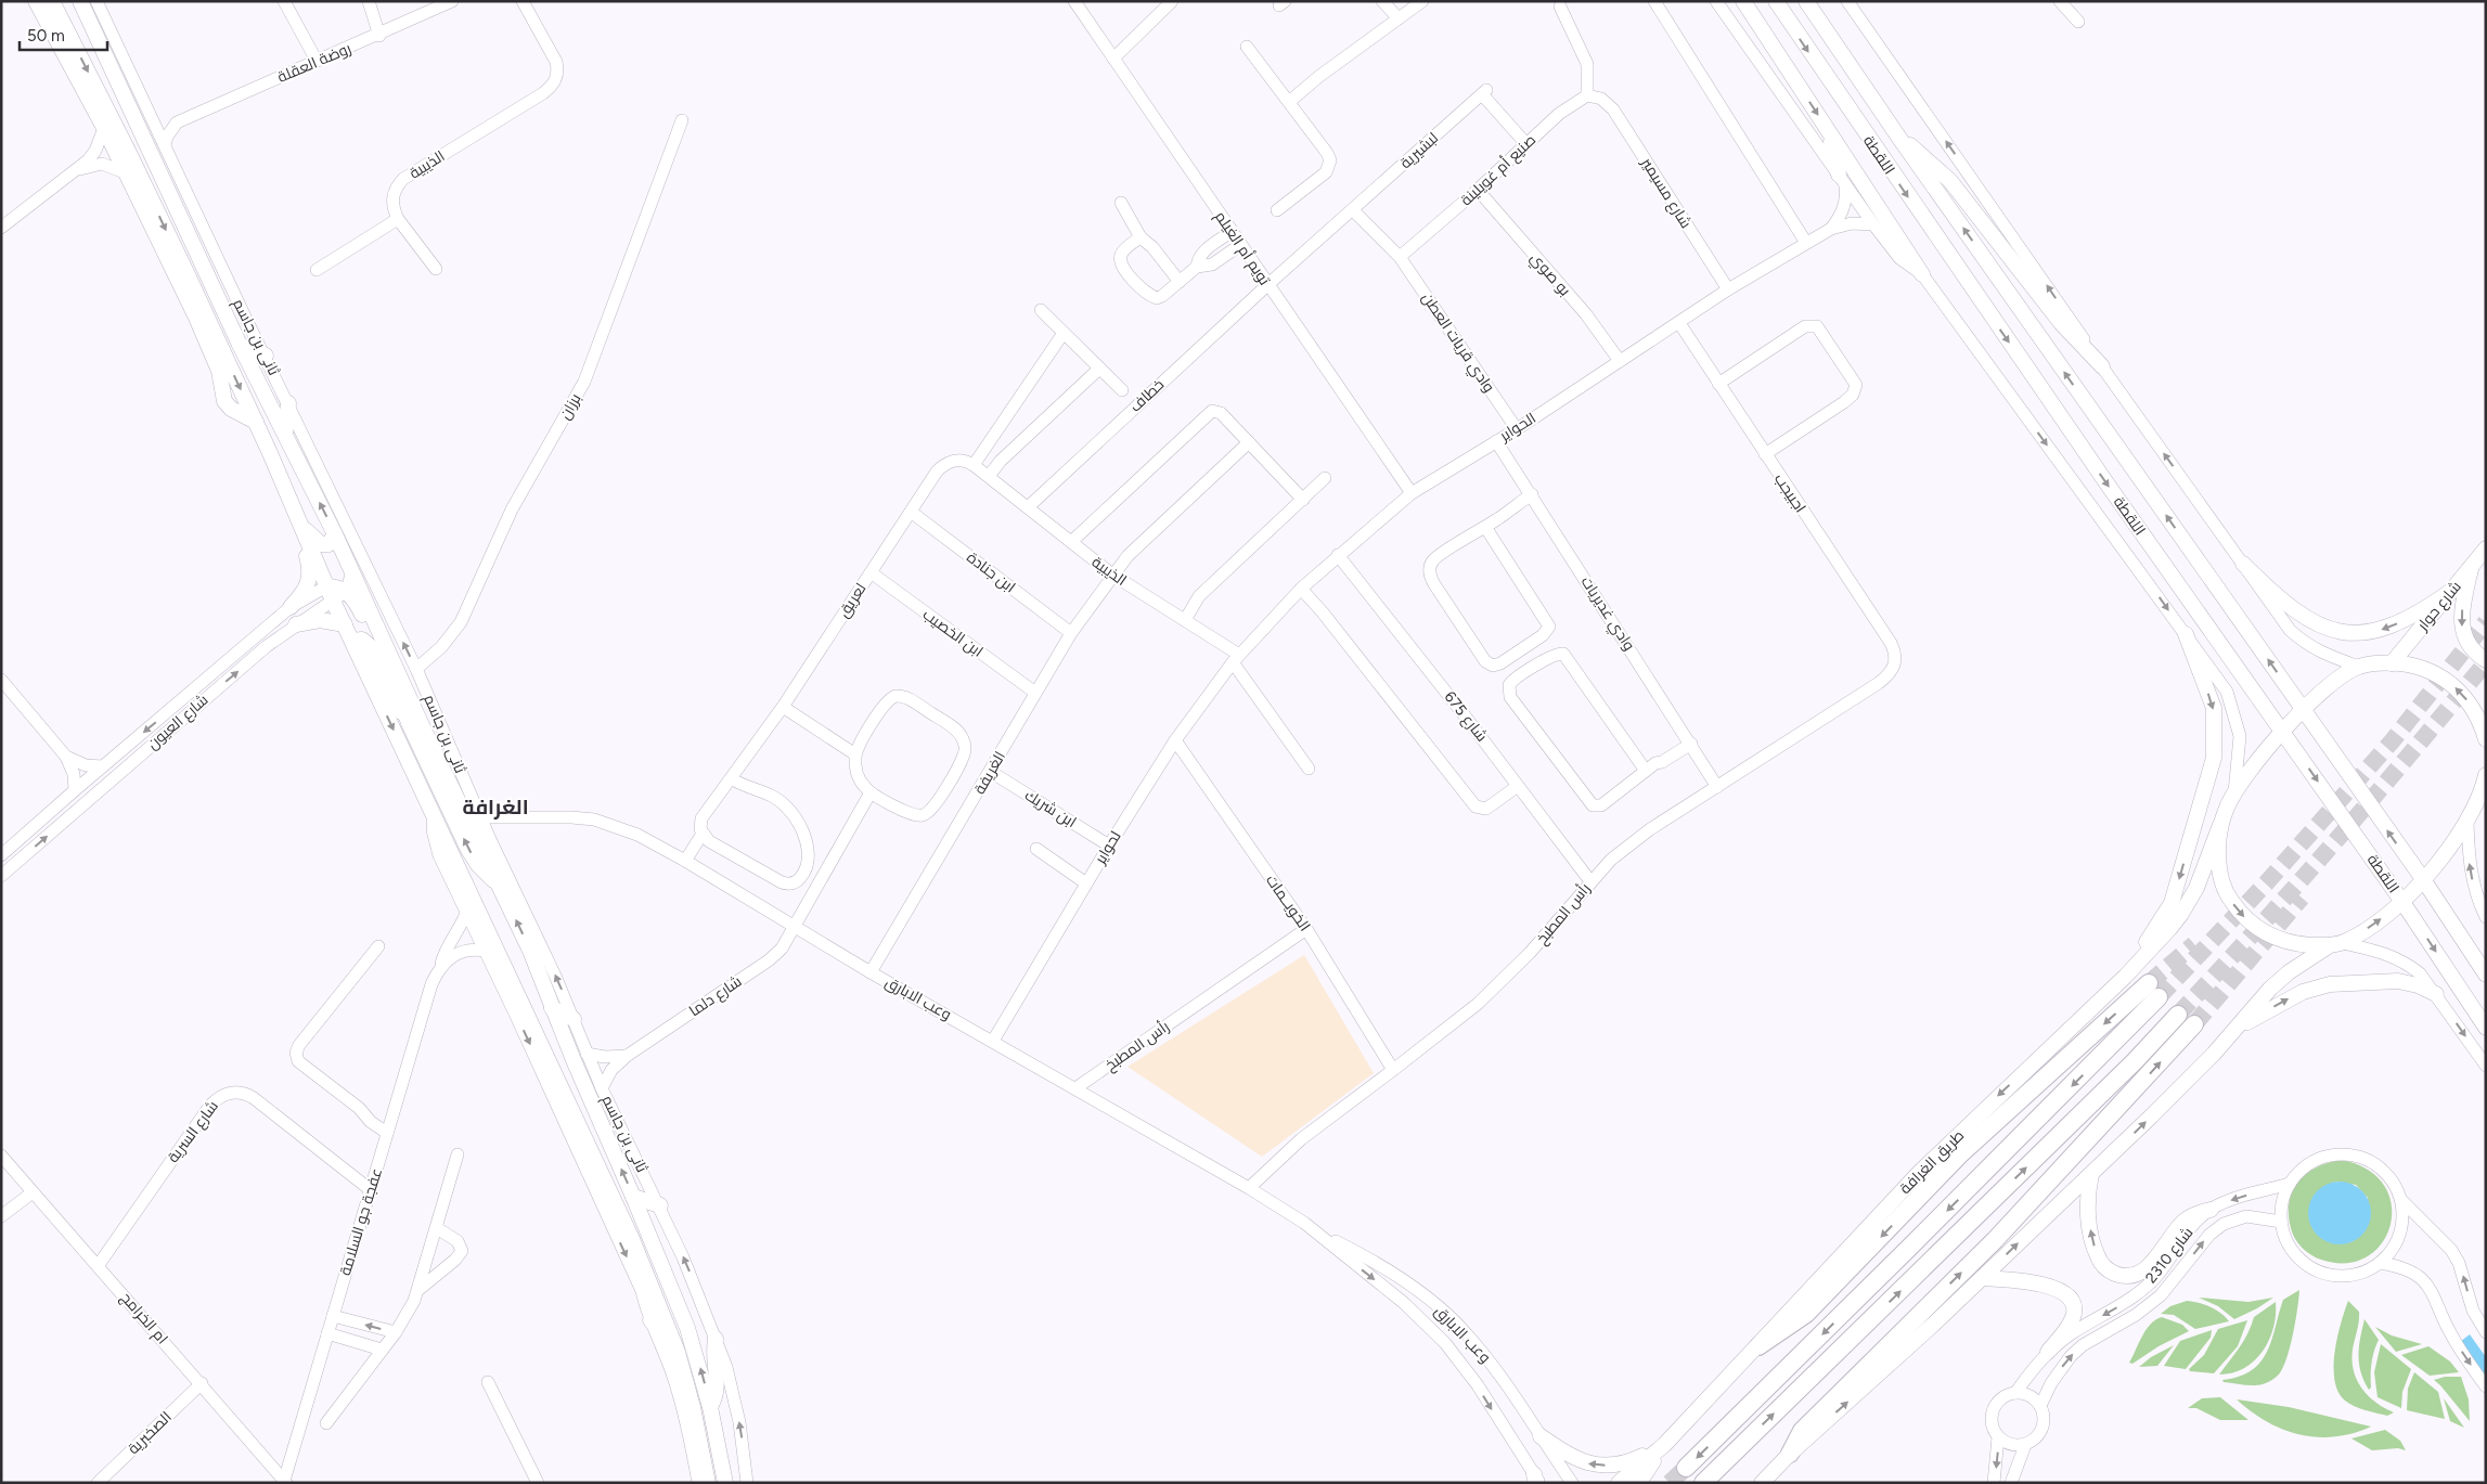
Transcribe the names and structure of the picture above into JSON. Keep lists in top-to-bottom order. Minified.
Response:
{"streets":{"main road":["اللقطة","ثانى بن جاسم","شارع حوار","طريق الغرافة"],"street":["روضة العقلة","لبشيرية","الذيبية","صنيع أم غويلينة","شارع مسيمير","تويم أم الغيلم","بو صوي","وادي قريات العطن","خطاف","برزان","الحواير","اجبيجب","ابن جنادة","لعريق","وادي غديريات","ابن الخصيب","شارع 675","شارع العيون","الغريفة","ابن شريك","لحواير","الخويــمات","رأس المطبخ","شارع دلما","وعب الابارق","شارع السرية","عفجة جو السلامة","شارع 2310","ام الخرامج","الصخبرية"]},"crossings":[["لبشيرية","صنيع أم غويلينة"],["لبشيرية","تويم أم الغيلم"],["لبشيرية","خطاف"],["اللقطة","الحواير"],["اللقطة","طريق الغرافة"],["الذيبية","خطاف"],["الذيبية","الحواير"],["الذيبية","الغريفة"],["الذيبية","لحواير"],["صنيع أم غويلينة","شارع مسيمير"],["صنيع أم غويلينة","بو صوي"],["صنيع أم غويلينة","وادي قريات العطن"],["شارع مسيمير","الحواير"],["تويم أم الغيلم","خطاف"],["تويم أم الغيلم","الحواير"],["بو صوي","الحواير"],["ثانى بن جاسم","برزان"],["ثانى بن جاسم","شارع دلما"],["ثانى بن جاسم","وعب الابارق"],["وادي قريات العطن","الحواير"],["الحواير","اجبيجب"],["الحواير","وادي غديريات"],["الحواير","شارع 675"],["الحواير","لحواير"],["اجبيجب","رأس المطبخ"],["ابن جنادة","لعريق"],["ابن جنادة","الغريفة"],["لعريق","ابن الخصيب"],["وادي غديريات","رأس المطبخ"],["ابن الخصيب","الغريفة"],["شارع 675","رأس المطبخ"],["الغريفة","ابن شريك"],["الغريفة","وعب الابارق"],["ابن شريك","لحواير"],["لحواير","الخويــمات"],["لحواير","وعب الابارق"],["الخويــمات","رأس المطبخ"],["رأس المطبخ","وعب الابارق"],["شارع دلما","وعب الابارق"],["شارع السرية","عفجة جو السلامة"],["شارع السرية","ام الخرامج"],["عفجة جو السلامة","ام الخرامج"],["ام الخرامج","الصخبرية"]],"districts":["الغرافة"],"scale_bar":"50 m"}
